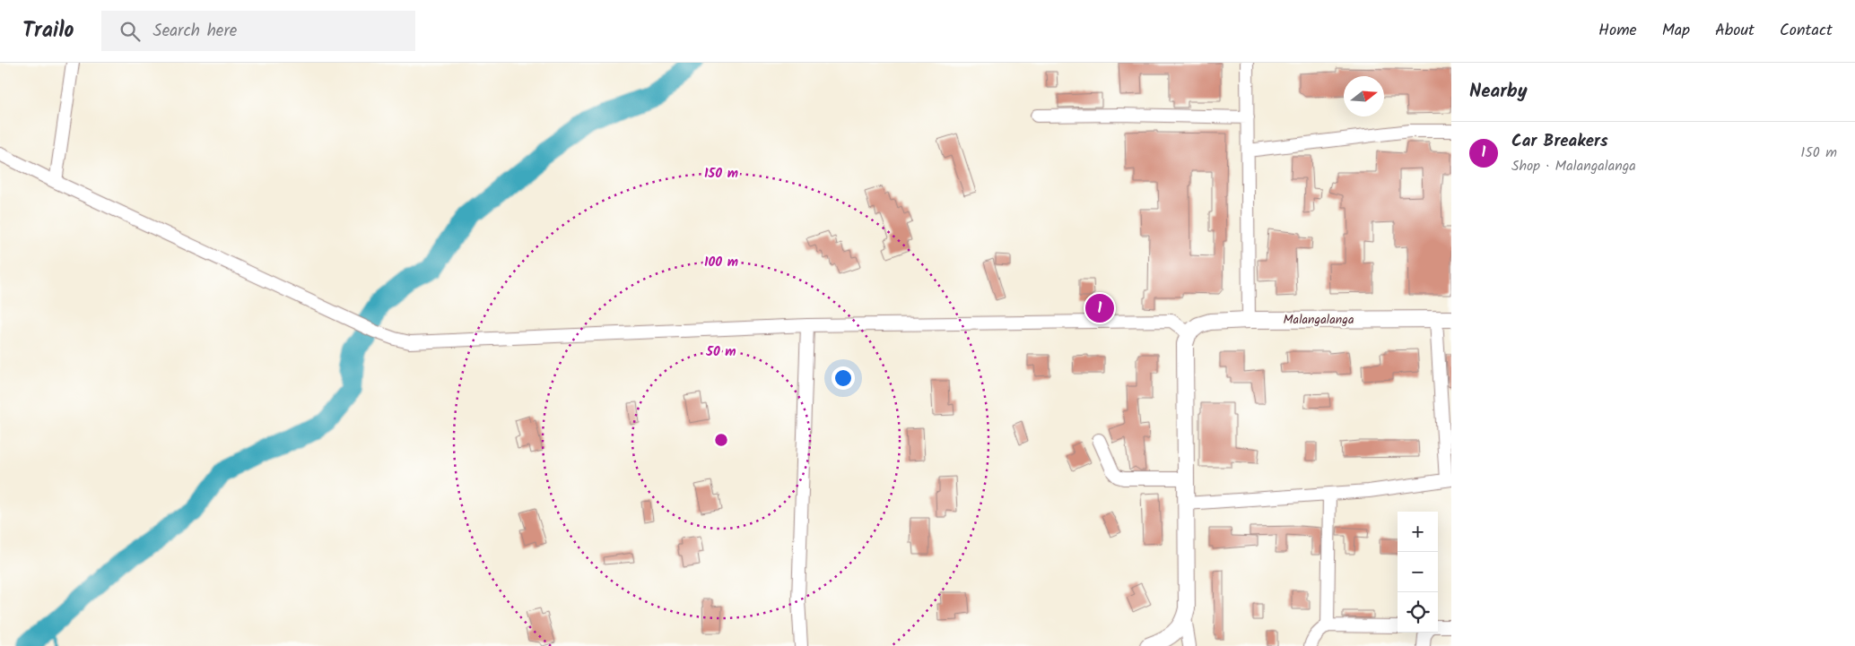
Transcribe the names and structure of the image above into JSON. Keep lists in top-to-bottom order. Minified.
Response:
{"streets":{"street":["Malangalanga"]},"north":"right","page":{"header":"Trailo","search":"Search here","nav":["Home","Map","About","Contact"],"heading":"Nearby","list":[{"mark":"1","name":"Car Breakers","note":"Shop · Malangalanga","value":"150 m"}],"pins":"1","map_buttons":["+","−"]},"rings":["150 m","100 m","50 m"]}
